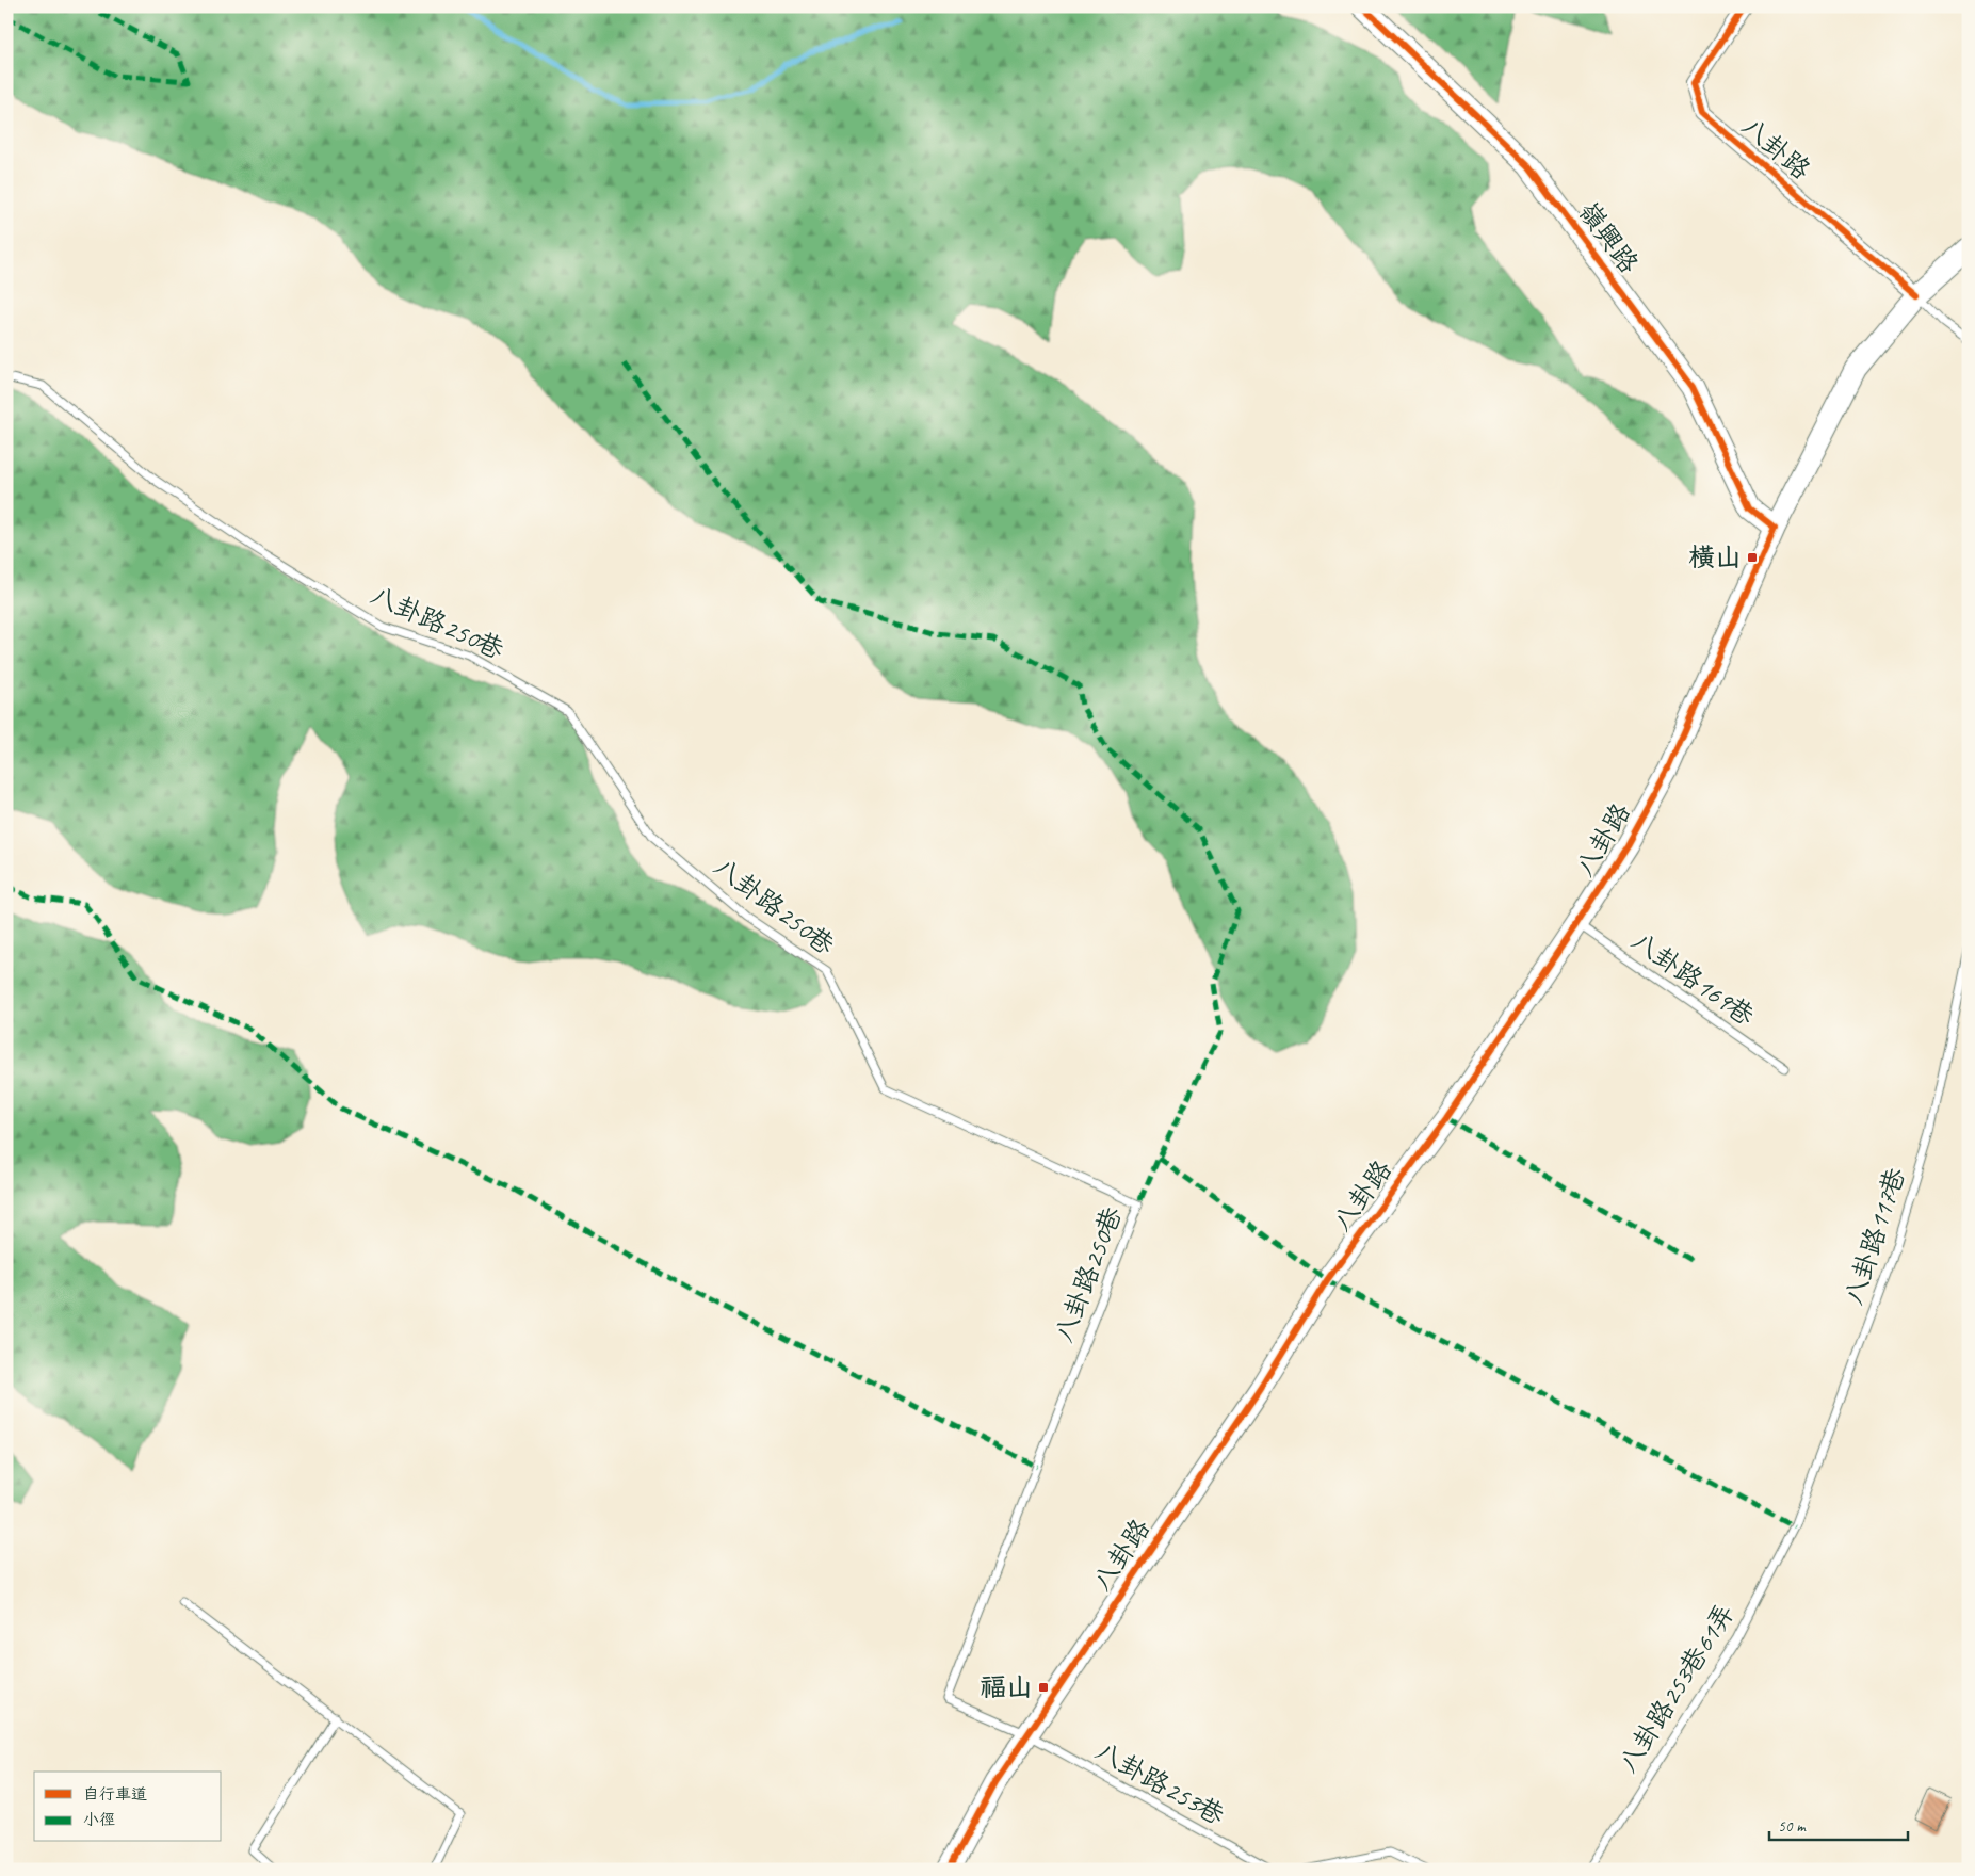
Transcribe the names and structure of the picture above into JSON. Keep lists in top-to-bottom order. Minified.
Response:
{"streets":{"main road":["八卦路","嶺興路"],"lane":["八卦路250巷","八卦路169巷","八卦路117巷","八卦路253巷61弄","八卦路253巷"]},"crossings":[["八卦路","嶺興路"],["八卦路","八卦路250巷"],["八卦路","八卦路169巷"],["八卦路","八卦路253巷"],["八卦路250巷","八卦路253巷"],["八卦路117巷","八卦路253巷61弄"]],"places":{"transit":["橫山","福山"]},"legend":["自行車道","小徑"],"scale_bar":"50 m"}
